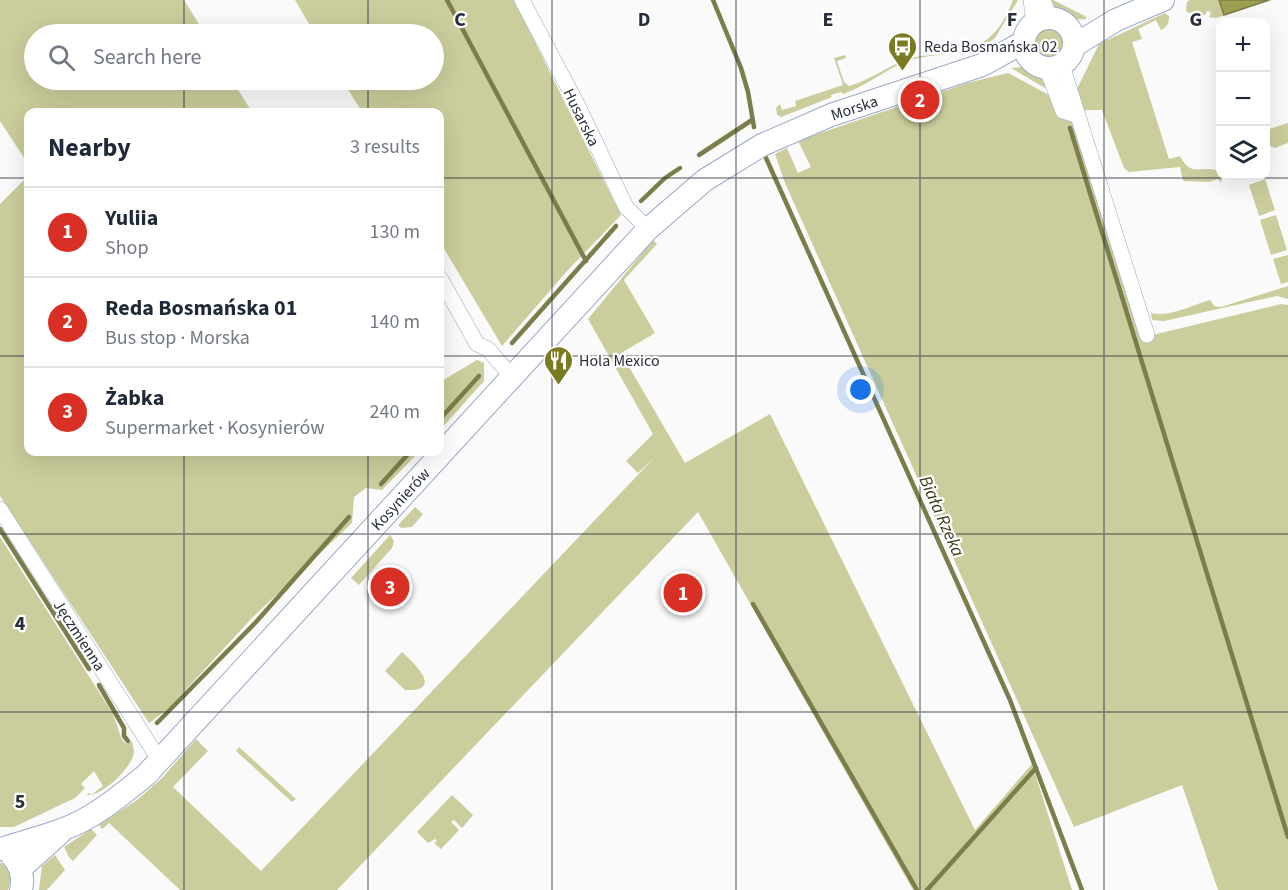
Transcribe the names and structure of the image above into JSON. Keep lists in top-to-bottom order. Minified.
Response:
{"streets":{"main road":["Morska","Kosynierów"],"street":["Husarska","Jęczmienna"]},"crossings":[["Morska","Kosynierów"],["Husarska","Kosynierów"],["Kosynierów","Jęczmienna"]],"water":["Biała Rzeka"],"places":{"bus stop":["Reda Bosmańska 02"],"restaurant":["Hola Mexico"]},"page":{"map_buttons":["+","−"],"search":"Search here","pins":["2","3","1"],"heading":["Nearby","3 results"],"list":[{"mark":"1","name":"Yuliia","note":"Shop","value":"130 m"},{"mark":"2","name":"Reda Bosmańska 01","note":"Bus stop · Morska","value":"140 m"},{"mark":"3","name":"Żabka","note":"Supermarket · Kosynierów","value":"240 m"}]},"grid":{"columns":["C","D","E","F","G"],"rows":["4","5"]}}
